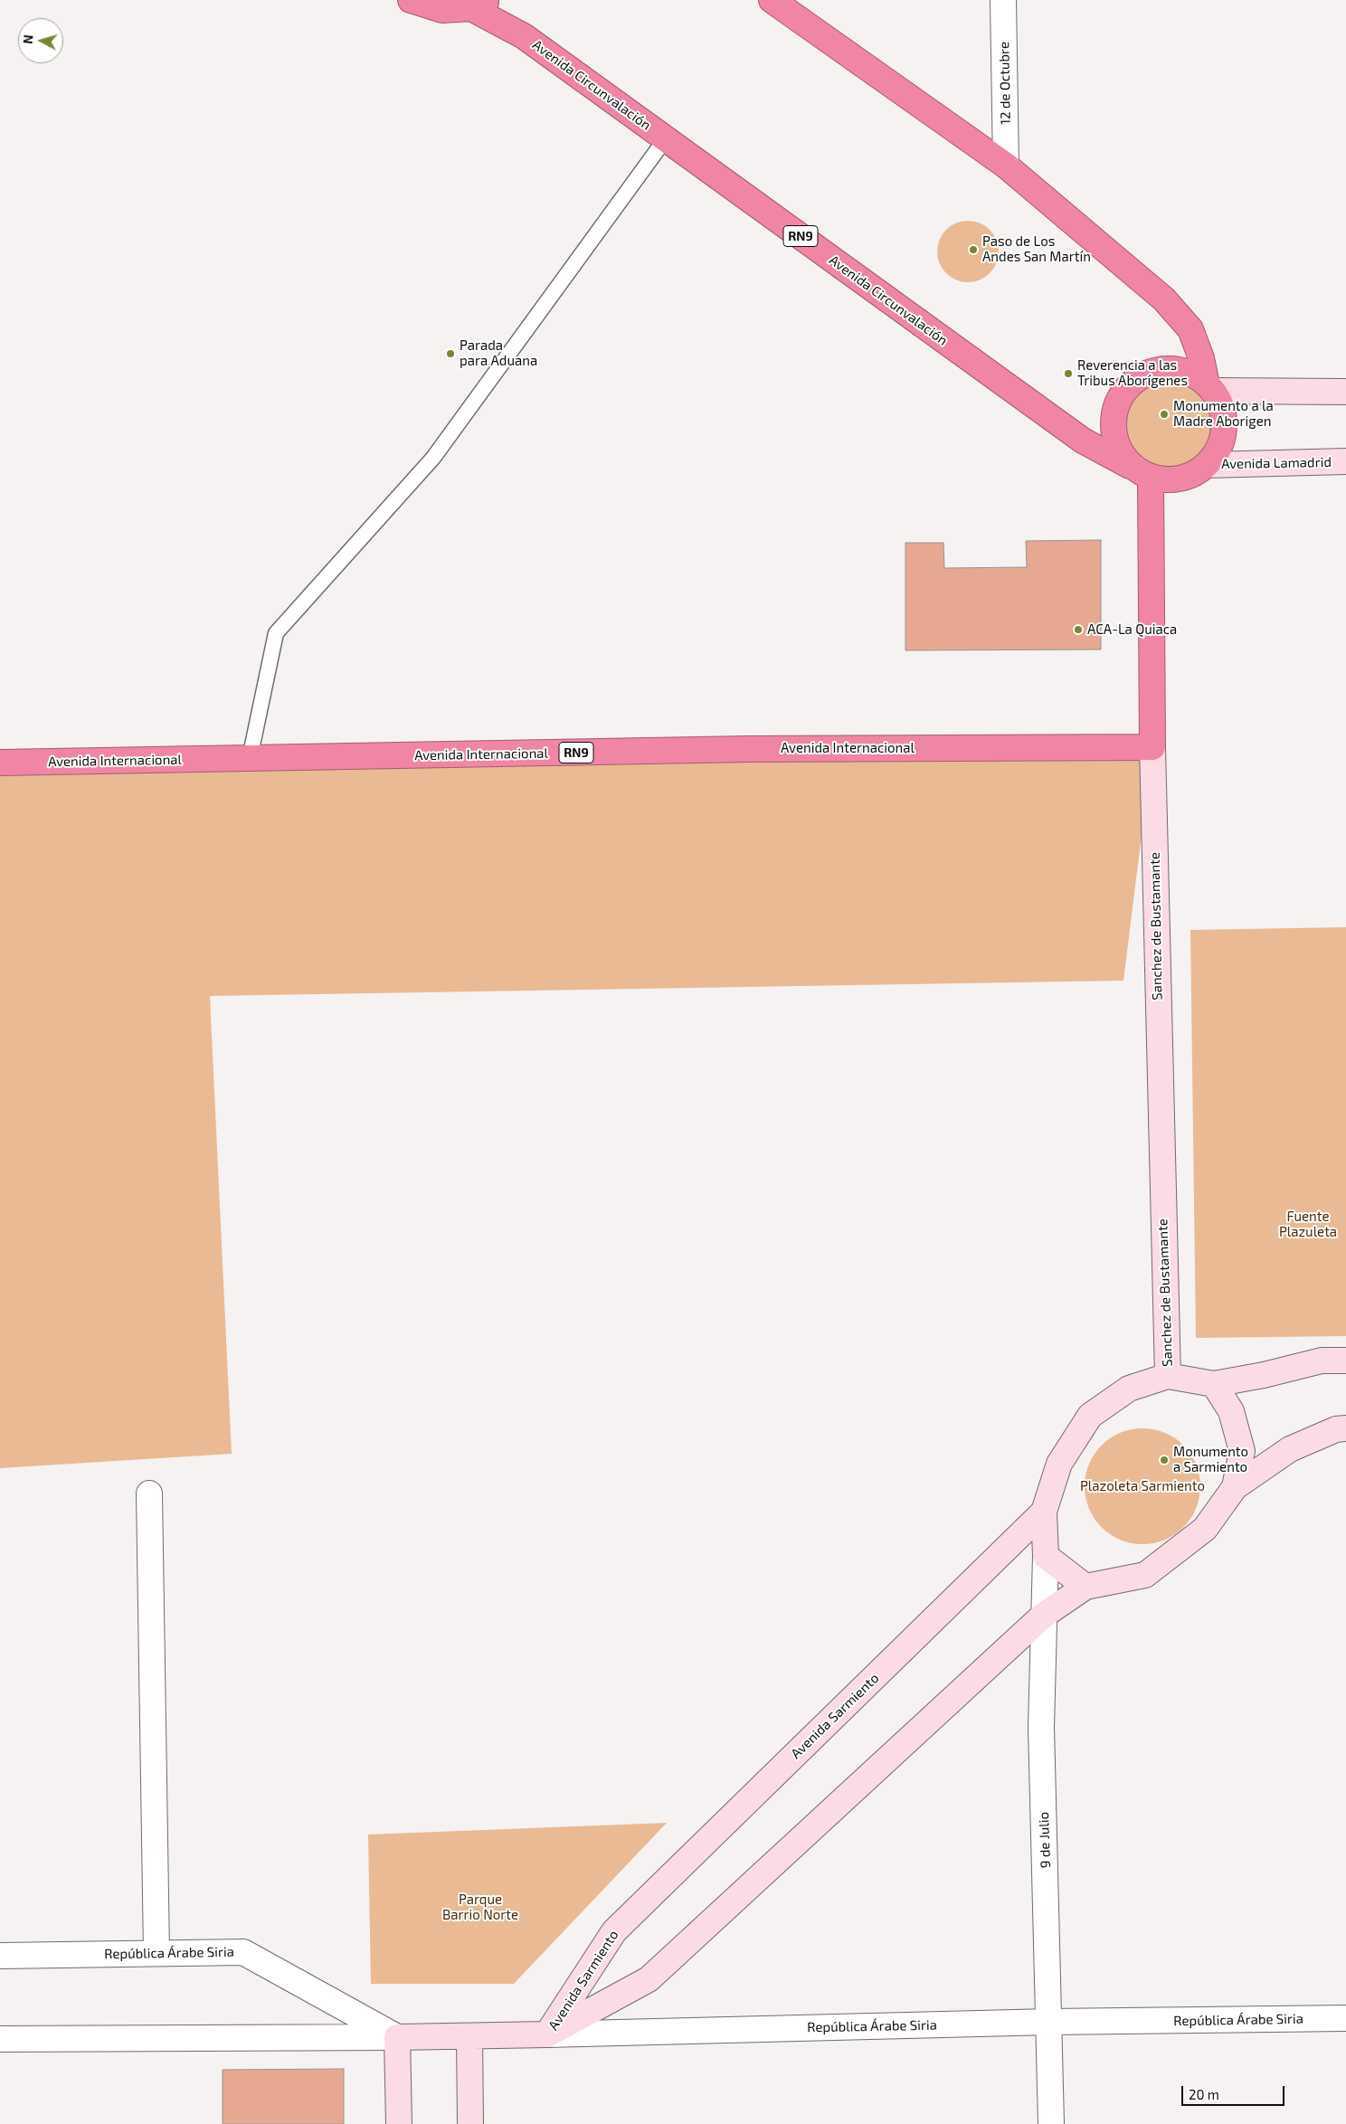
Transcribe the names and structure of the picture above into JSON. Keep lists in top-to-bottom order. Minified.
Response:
{"streets":{"highway":["Avenida Circunvalación","RN9","Avenida Internacional","Sanchez de Bustamante"],"main road":["Avenida Lamadrid","Avenida Sarmiento","República Árabe Siria"],"street":["12 de Octubre","9 de Julio"]},"crossings":[["12 de Octubre","RN9"],["Avenida Circunvalación","RN9"],["Avenida Circunvalación","Avenida Lamadrid"],["Avenida Circunvalación","Sanchez de Bustamante"],["RN9","Avenida Lamadrid"],["RN9","Sanchez de Bustamante"],["Avenida Lamadrid","Sanchez de Bustamante"],["Avenida Internacional","Sanchez de Bustamante"],["Avenida Sarmiento","9 de Julio"],["Avenida Sarmiento","República Árabe Siria"],["9 de Julio","República Árabe Siria"]],"parks":["Fuente Plazuleta","Plazoleta Sarmiento","Parque Barrio Norte"],"places":["Paso de Los Andes San Martín","Parada para Aduana","Reverencia a las Tribus Aborígenes","Monumento a la Madre Aborigen","ACA-La Quiaca","Monumento a Sarmiento"],"scale_bar":"20 m","north":"left"}
